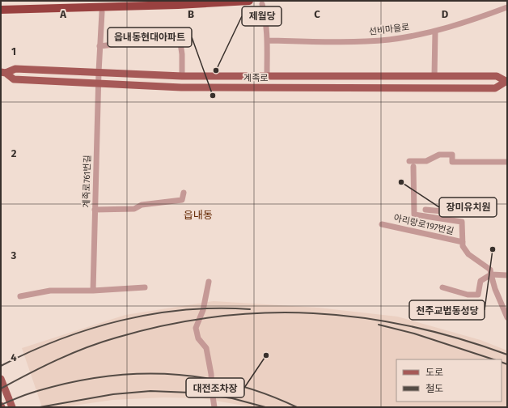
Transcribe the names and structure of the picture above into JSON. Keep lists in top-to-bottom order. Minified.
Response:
{"streets":{"main road":["계족로"],"street":["선비마을로","계족로761번길","아리랑로197번길"]},"crossings":[["계족로","계족로761번길"]],"districts":["읍내동"],"places":["제월당","읍내동현대아파트","장미유치원","천주교법동성당","대전조차장"],"legend":["도로","철도"],"grid":{"columns":["A","B","C","D"],"rows":["1","2","3","4"]}}
